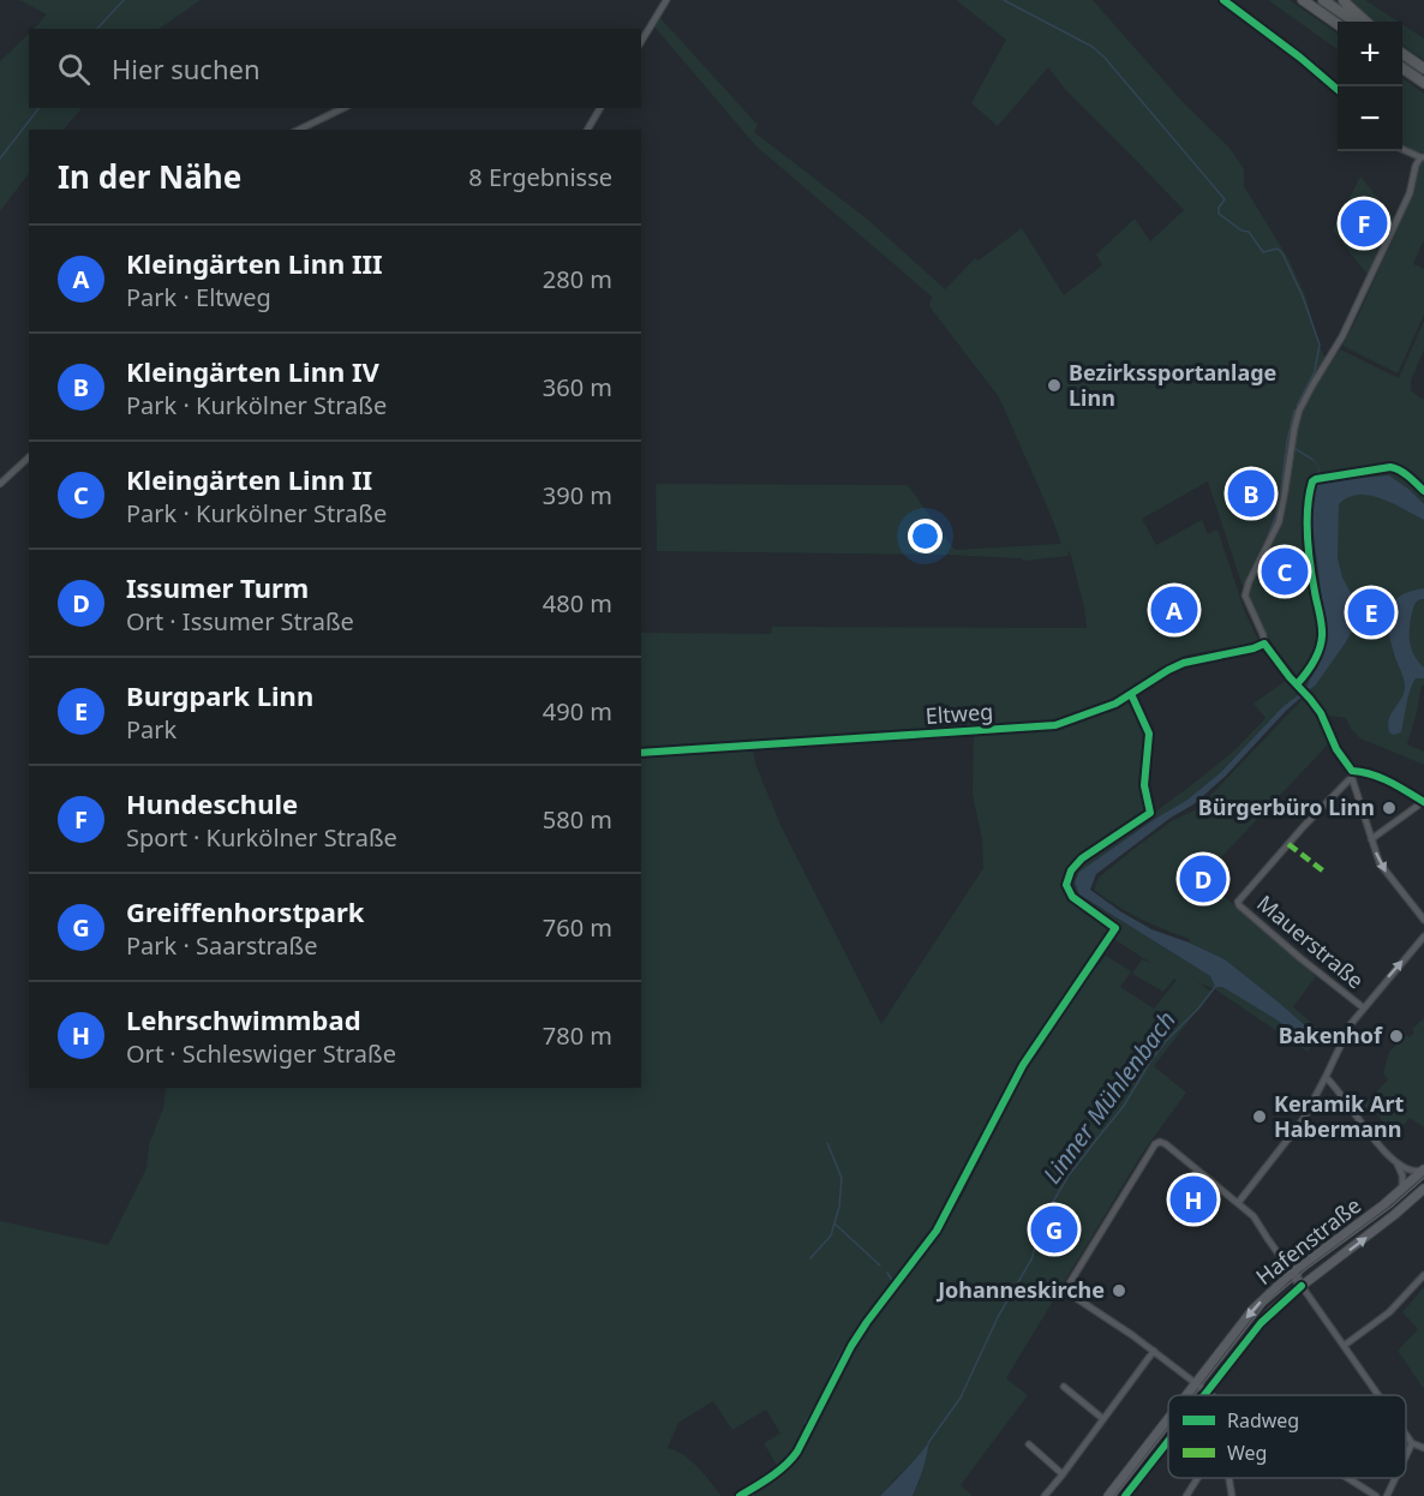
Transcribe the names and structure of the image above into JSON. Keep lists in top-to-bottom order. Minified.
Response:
{"streets":{"main road":["Hafenstraße"],"street":["Eltweg","Mauerstraße"]},"water":["Linner Mühlenbach"],"places":["Bezirkssportanlage Linn","Bürgerbüro Linn","Bakenhof","Keramik Art Habermann","Johanneskirche"],"legend":["Radweg","Weg"],"page":{"map_buttons":["+","−"],"search":"Hier suchen","heading":["In der Nähe","8 Ergebnisse"],"pins":["F","B","C","A","E","D","H","G"],"list":[{"mark":"A","name":"Kleingärten Linn III","note":"Park · Eltweg","value":"280 m"},{"mark":"B","name":"Kleingärten Linn IV","note":"Park · Kurkölner Straße","value":"360 m"},{"mark":"C","name":"Kleingärten Linn II","note":"Park · Kurkölner Straße","value":"390 m"},{"mark":"D","name":"Issumer Turm","note":"Ort · Issumer Straße","value":"480 m"},{"mark":"E","name":"Burgpark Linn","note":"Park","value":"490 m"},{"mark":"F","name":"Hundeschule","note":"Sport · Kurkölner Straße","value":"580 m"},{"mark":"G","name":"Greiffenhorstpark","note":"Park · Saarstraße","value":"760 m"},{"mark":"H","name":"Lehrschwimmbad","note":"Ort · Schleswiger Straße","value":"780 m"}]}}
